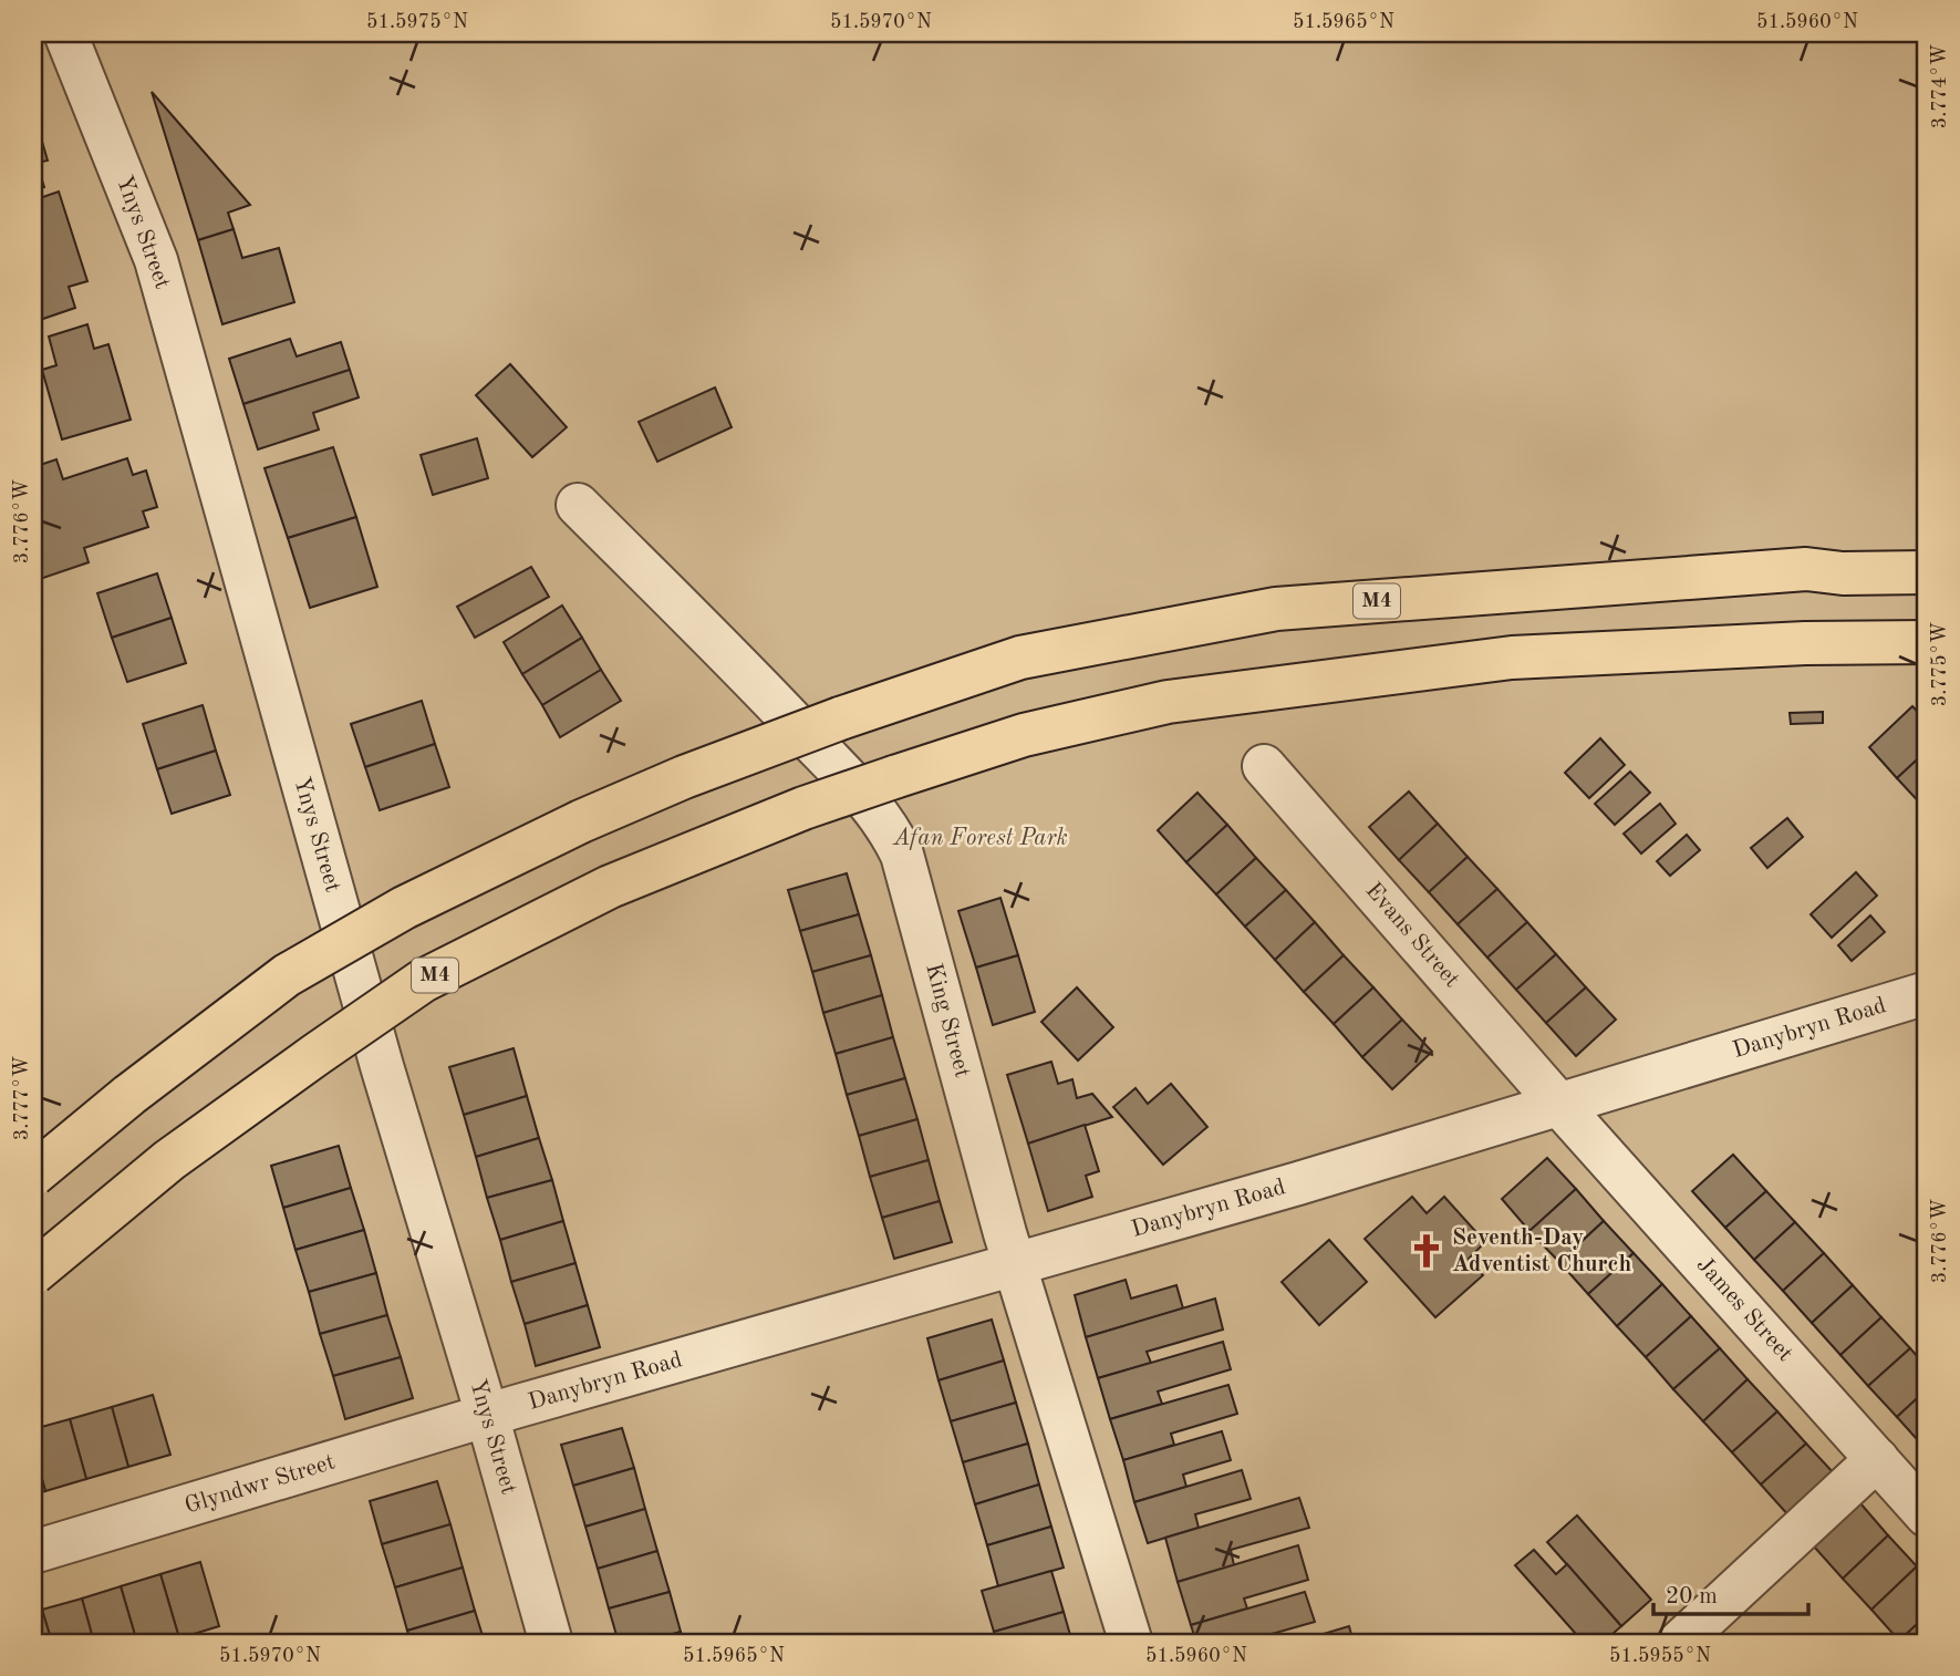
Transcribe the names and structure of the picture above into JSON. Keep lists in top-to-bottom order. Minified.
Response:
{"streets":{"highway":["M4"],"street":["Ynys Street","Evans Street","King Street","Danybryn Road","James Street","Glyndwr Street"]},"crossings":[["Ynys Street","Danybryn Road"],["Ynys Street","Glyndwr Street"],["Evans Street","Danybryn Road"],["Evans Street","James Street"],["King Street","Danybryn Road"],["Danybryn Road","James Street"],["Danybryn Road","Glyndwr Street"]],"parks":["Afan Forest Park"],"places":{"church":["Seventh-Day Adventist Church"]},"scale_bar":"20 m","coordinates":["51.5975°N","51.5970°N","51.5965°N","51.5960°N","3.774°W","3.776°W","3.775°W","3.777°W","51.5955°N"]}
